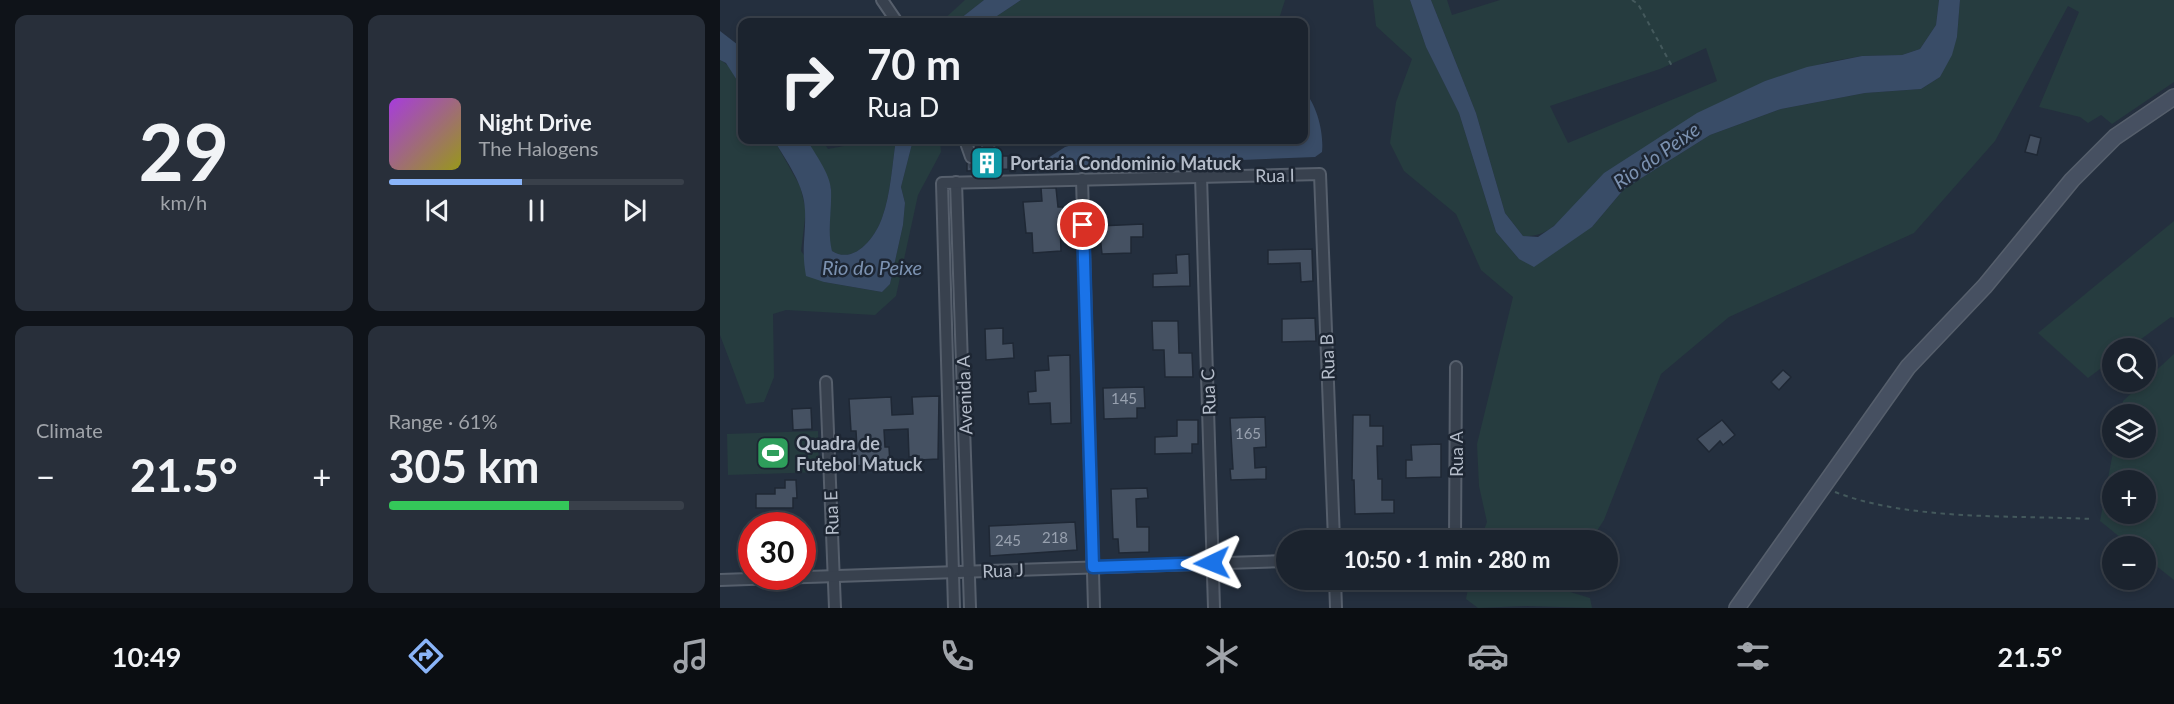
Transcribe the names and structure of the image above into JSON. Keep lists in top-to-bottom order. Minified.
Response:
{"streets":{"street":["Rua I","Rua B","Rua C","Avenida A","Rua A","Rua E","Rua J"]},"crossings":[["Rua I","Rua B"],["Rua I","Rua C"],["Rua I","Avenida A"],["Rua C","Rua J"],["Avenida A","Rua J"],["Rua E","Rua J"]],"water":["Rio do Peixe"],"places":{"building":["Portaria Condominio Matuck"],"sports":["Quadra de Futebol Matuck"]},"house_numbers":["145","165","218","245"],"page":{"tile":[["29","km/h"],"Climate",["Range · 61%","305 km"]],"turn":["70 m","Rua D"],"song":["Night Drive","The Halogens"],"map_buttons":["+","−"],"heat":["−","21.5°","+"],"limit":"30","trip":"10:50 · 1 min · 280 m","tabs":["10:49","21.5°"]}}
